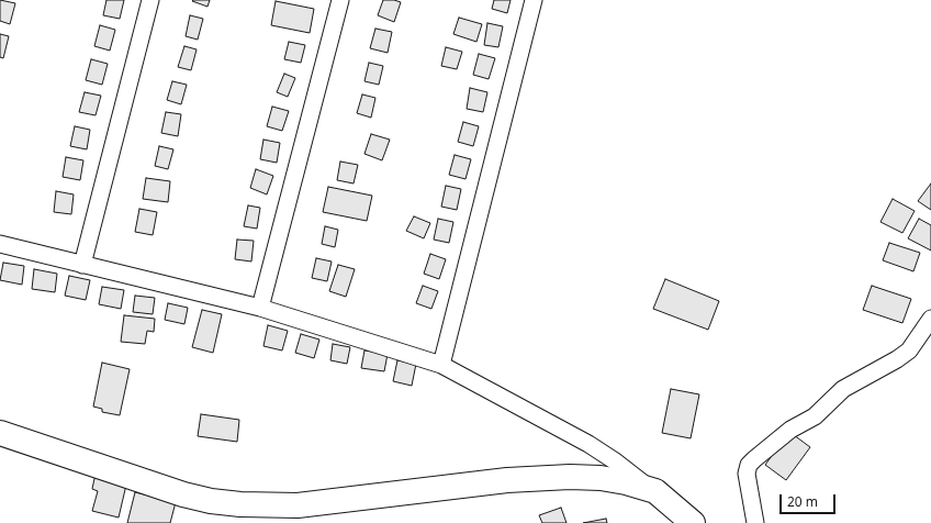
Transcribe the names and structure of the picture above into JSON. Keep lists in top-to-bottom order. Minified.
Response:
{"scale_bar":"20 m"}
